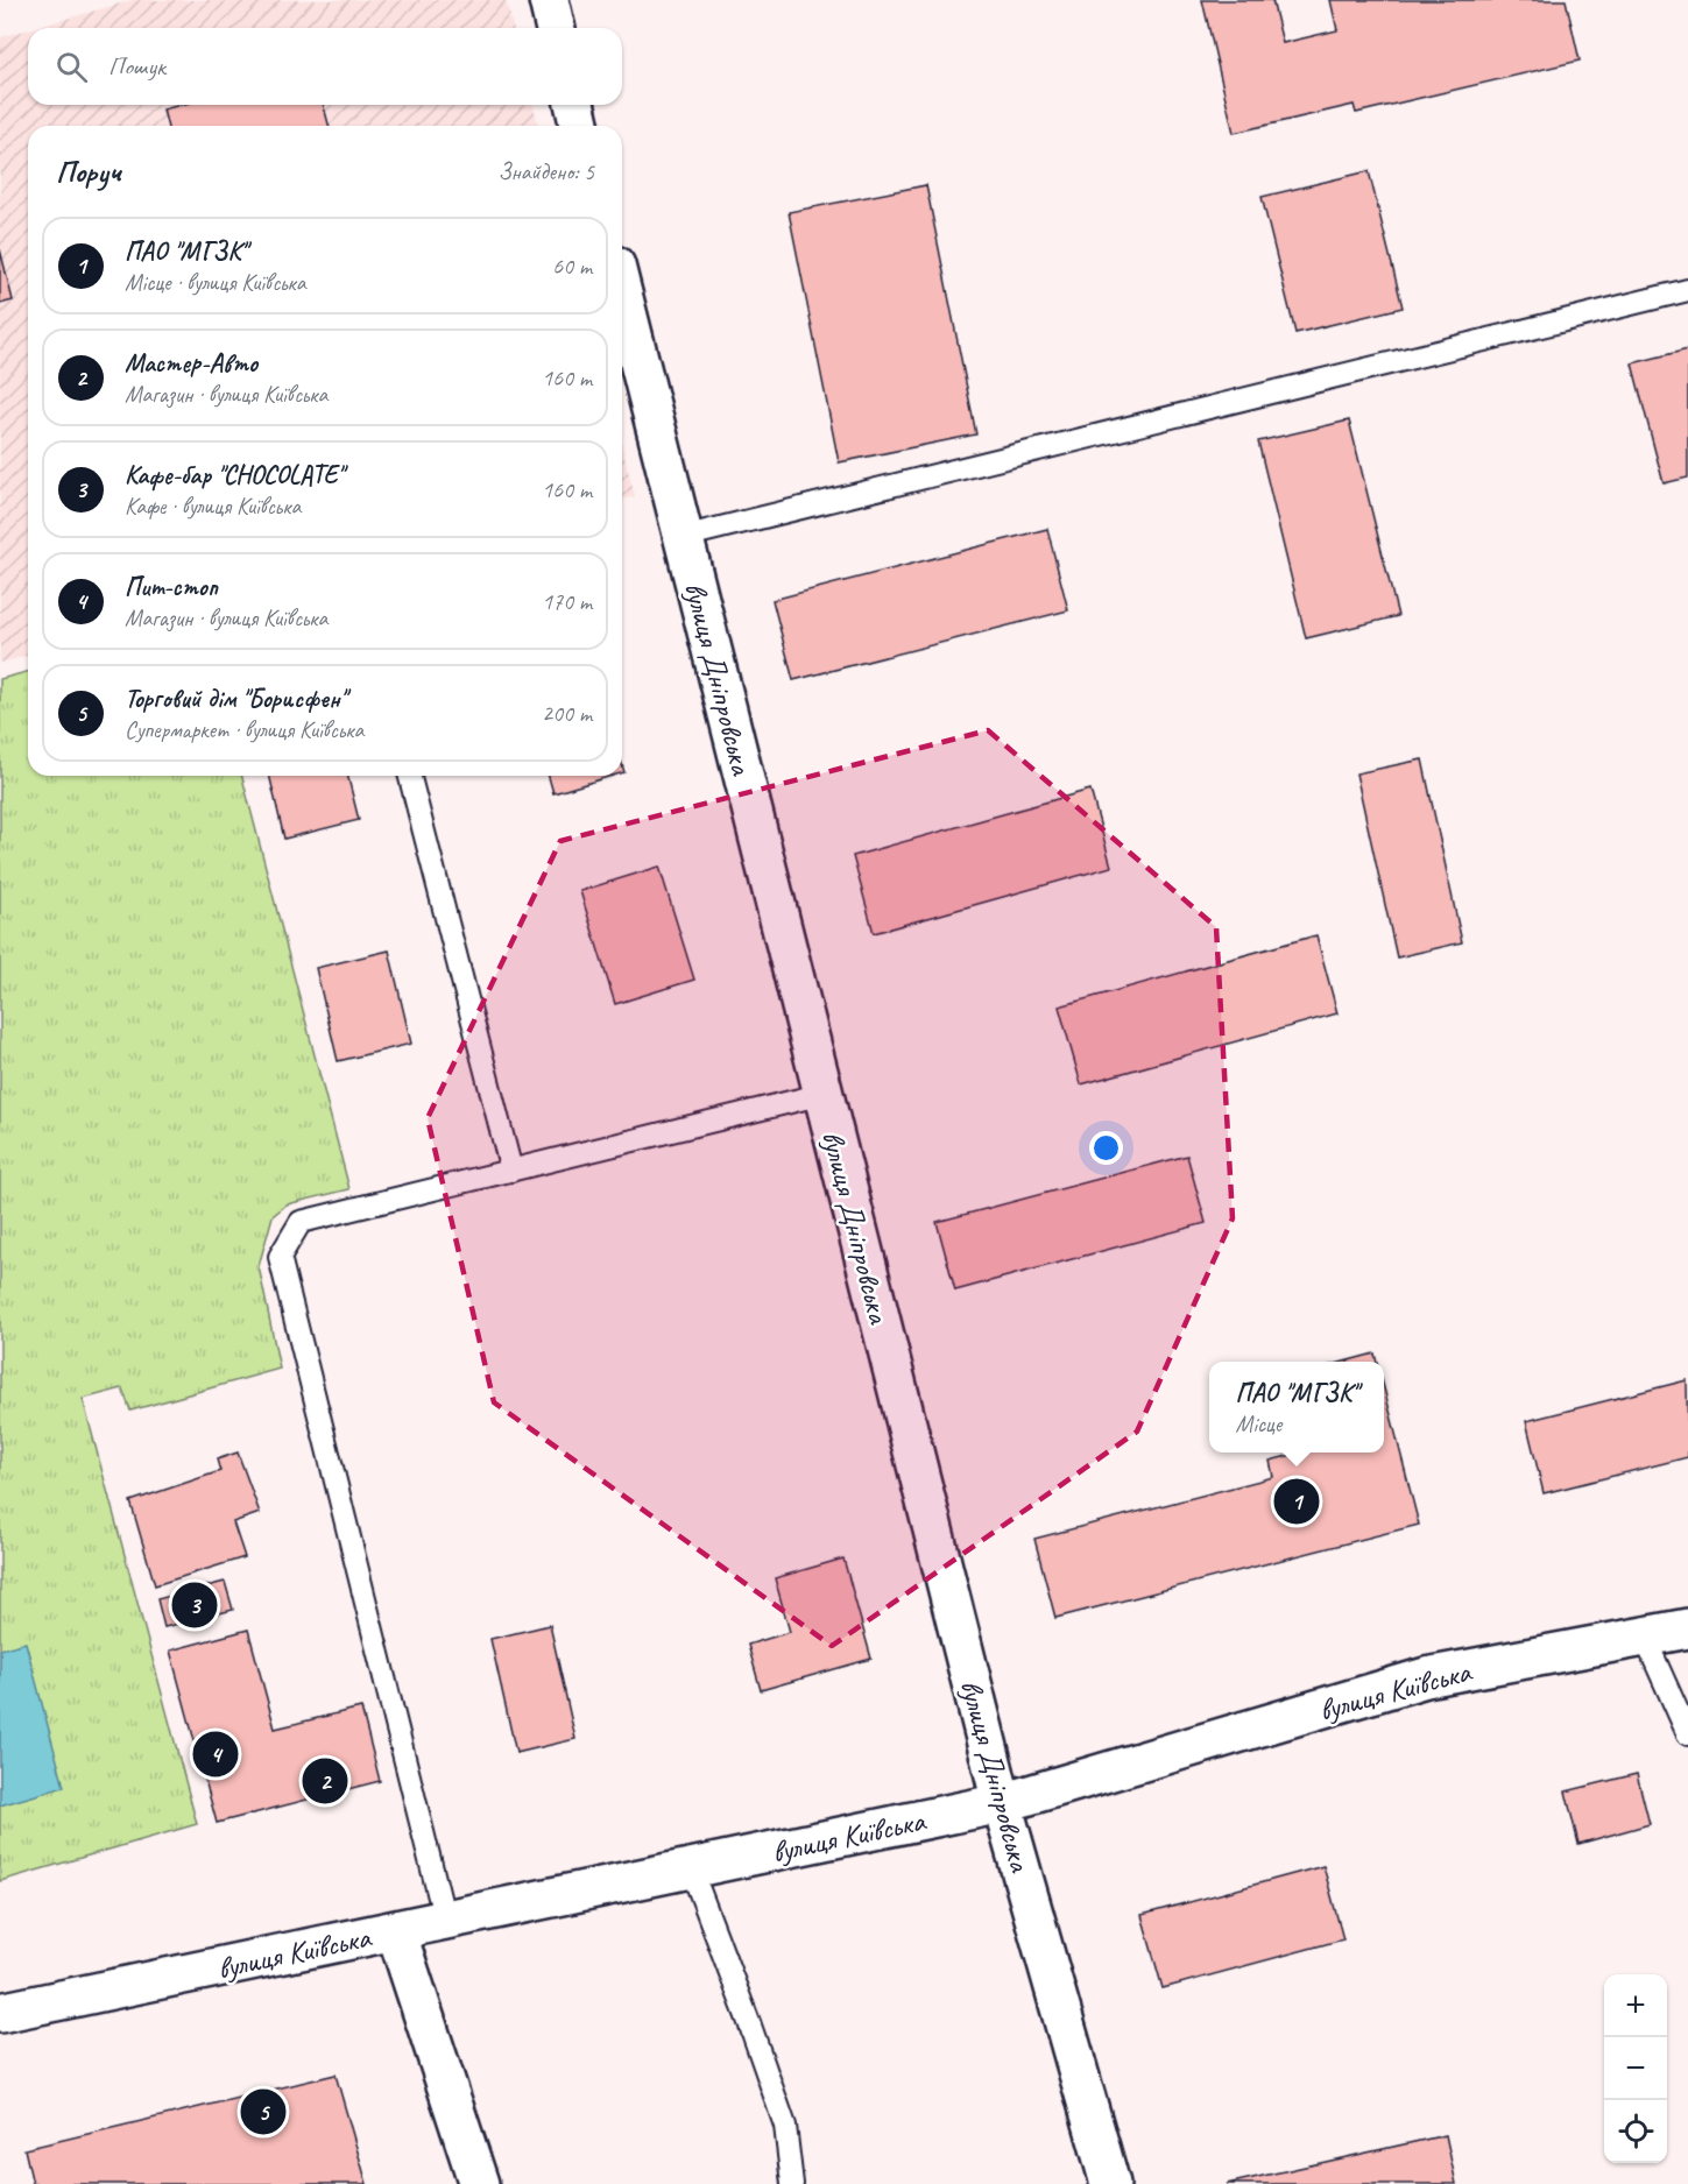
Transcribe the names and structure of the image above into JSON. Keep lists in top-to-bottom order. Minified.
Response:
{"streets":{"street":["вулиця Дніпровська","вулиця Київська"]},"crossings":[["вулиця Дніпровська","вулиця Київська"]],"page":{"search":"Пошук","heading":["Поруч","Знайдено: 5"],"list":[{"mark":"1","name":"ПАО \"МГЗК\"","note":"Місце · вулиця Київська","value":"60 m"},{"mark":"2","name":"Мастер-Авто","note":"Магазин · вулиця Київська","value":"160 m"},{"mark":"3","name":"Кафе-бар \"CHOCOLATE\"","note":"Кафе · вулиця Київська","value":"160 m"},{"mark":"4","name":"Пит-стоп","note":"Магазин · вулиця Київська","value":"170 m"},{"mark":"5","name":"Торговий дім \"Борисфен\"","note":"Супермаркет · вулиця Київська","value":"200 m"}],"popup":["ПАО \"МГЗК\"","Місце"],"pins":["1","3","4","2","5"],"map_buttons":["+","−"]}}
